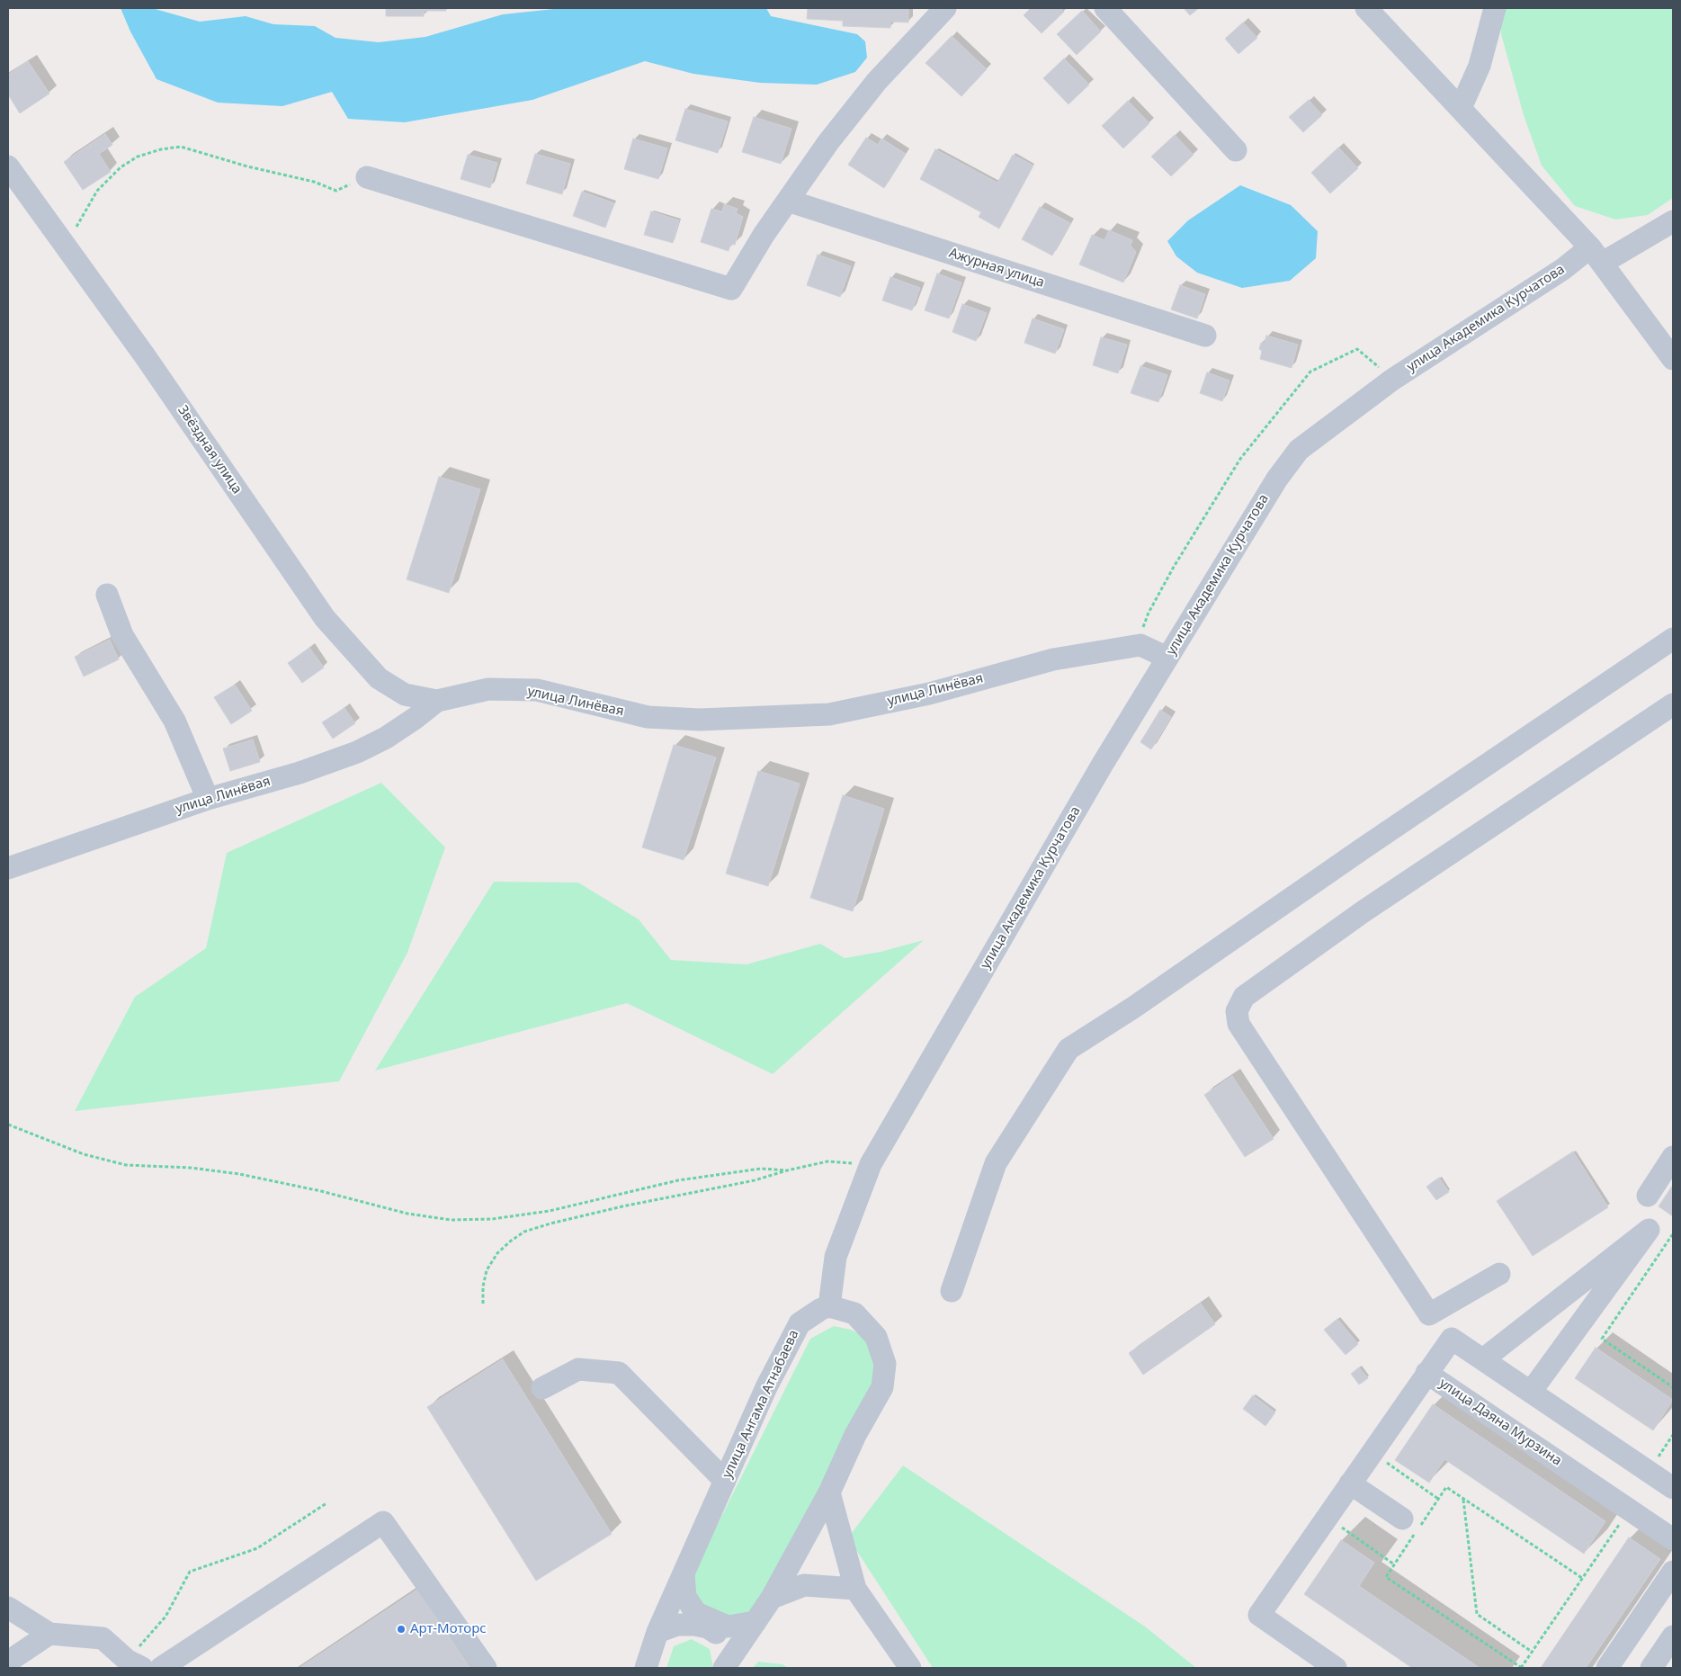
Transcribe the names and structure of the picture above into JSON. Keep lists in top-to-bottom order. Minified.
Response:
{"streets":{"street":["Ажурная улица","улица Академика Курчатова","Звёздная улица","улица Линёвая","улица Ангама Атнабаева","улица Даяна Мурзина"]},"crossings":[["улица Академика Курчатова","улица Ангама Атнабаева"],["Звёздная улица","улица Линёвая"]],"places":["Арт-Моторс"]}
